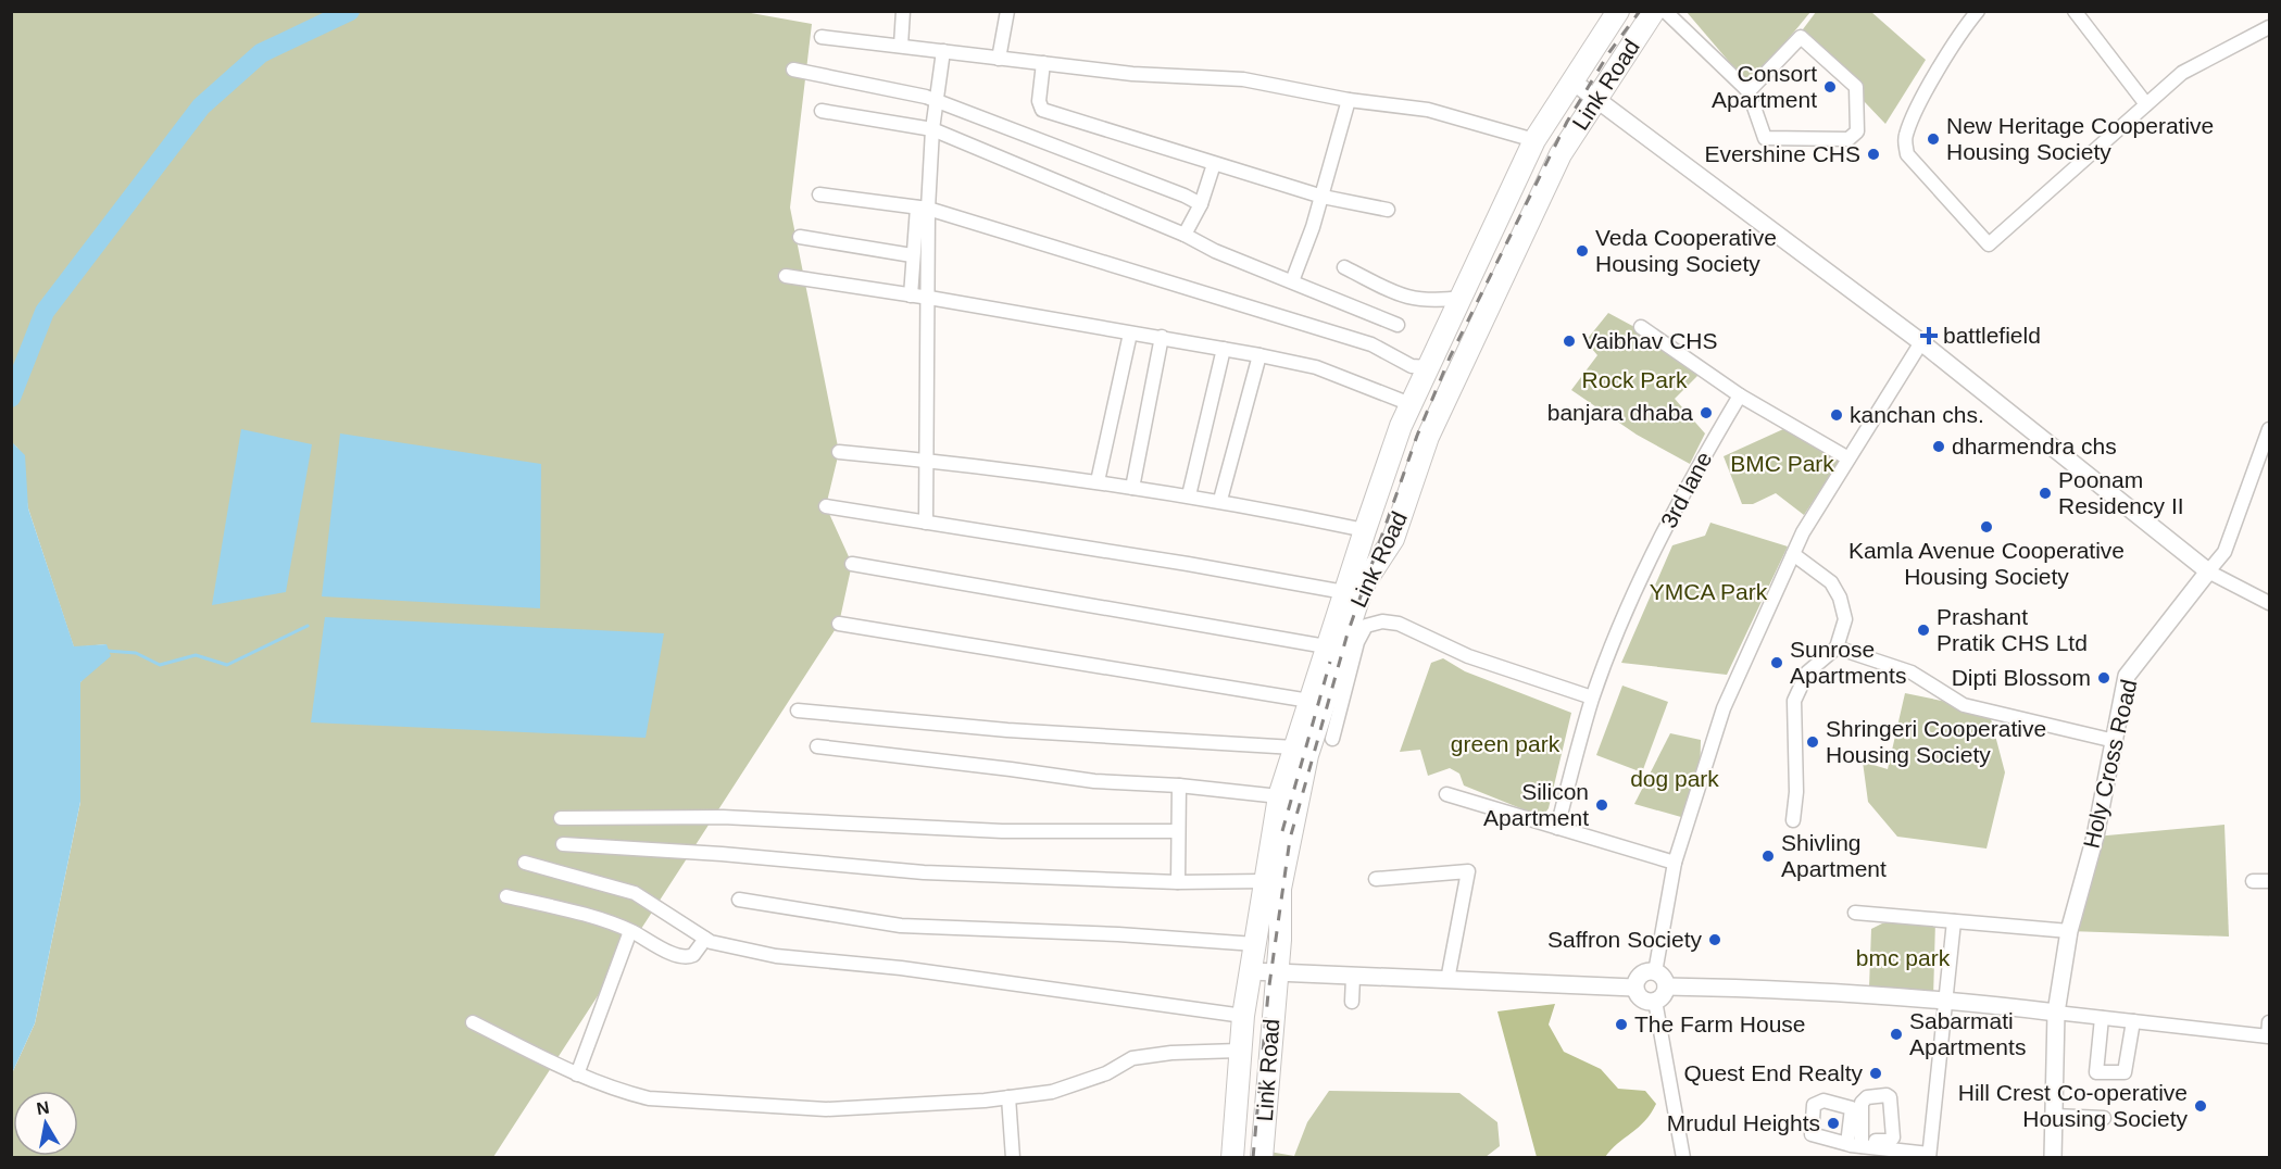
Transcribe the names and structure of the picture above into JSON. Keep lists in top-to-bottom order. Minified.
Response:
{"streets":{"main road":["Link Road"],"street":["3rd lane","Holy Cross Road"]},"parks":["Rock Park","BMC Park","YMCA Park","green park","dog park","bmc park"],"places":{"other":["Consort Apartment","New Heritage Cooperative Housing Society","Evershine CHS","Veda Cooperative Housing Society","Vaibhav CHS","banjara dhaba","kanchan chs.","dharmendra chs","Poonam Residency II","Kamla Avenue Cooperative Housing Society","Prashant Pratik CHS Ltd","Sunrose Apartments","Dipti Blossom","Shringeri Cooperative Housing Society","Silicon Apartment","Shivling Apartment","Saffron Society","The Farm House","Sabarmati Apartments","Quest End Realty","Hill Crest Co-operative Housing Society","Mrudul Heights"],"health":["battlefield"]},"north":"top"}
